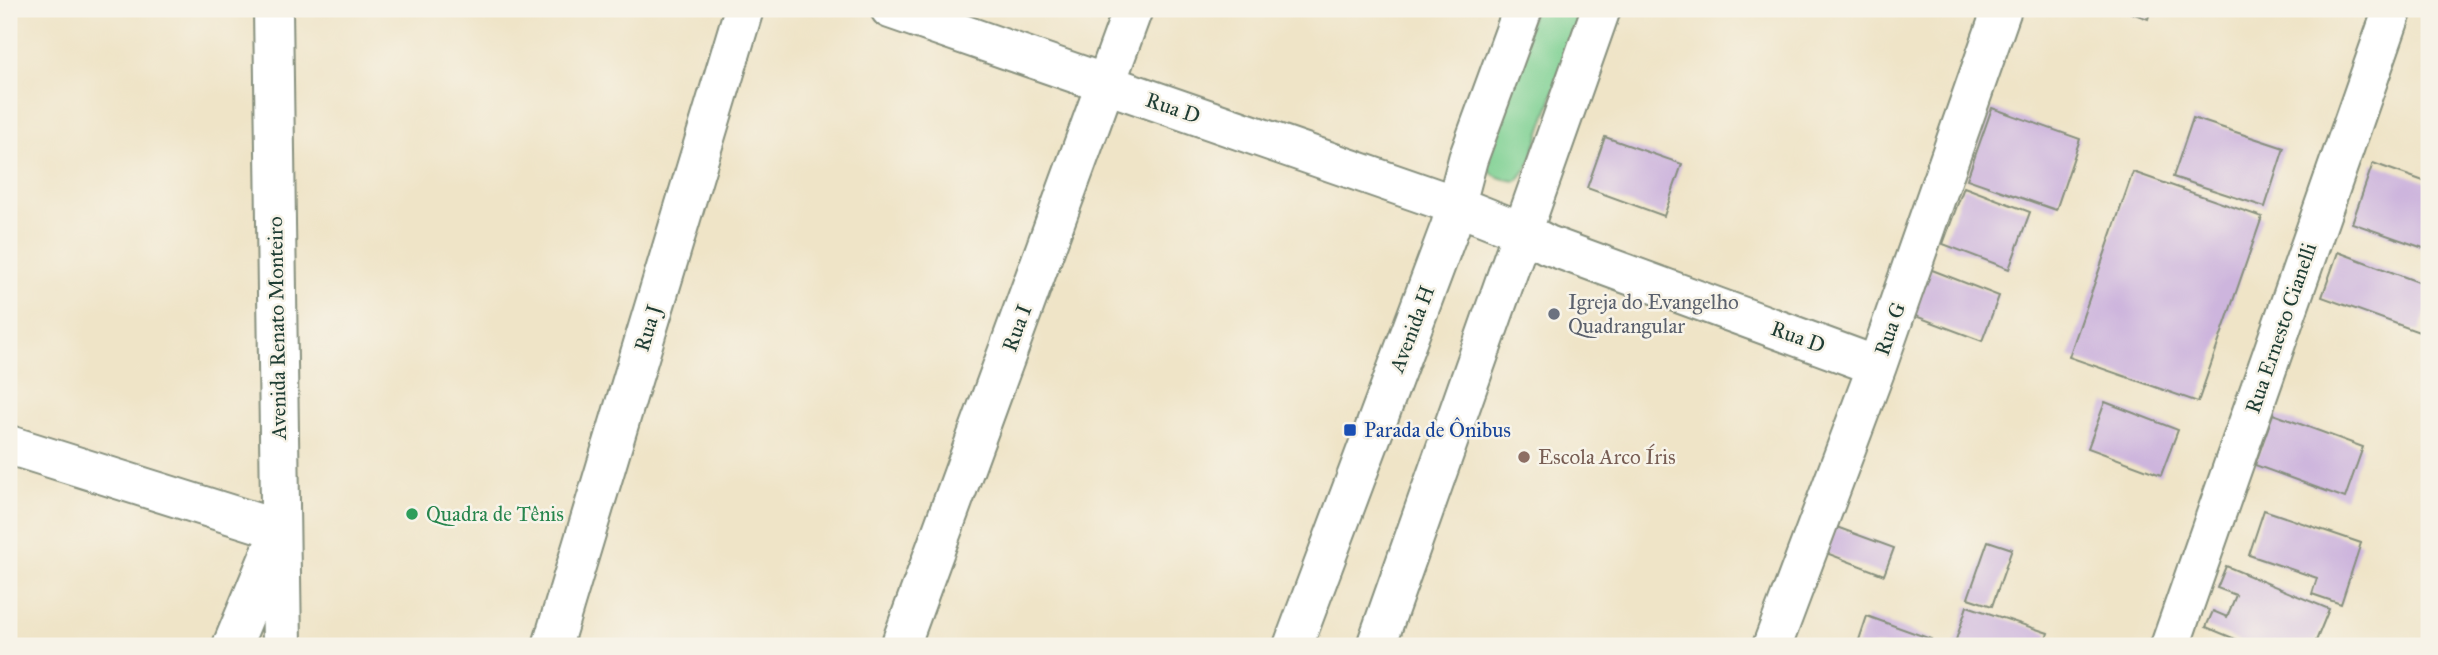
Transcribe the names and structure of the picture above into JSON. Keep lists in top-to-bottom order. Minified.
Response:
{"streets":{"street":["Rua D","Avenida Renato Monteiro","Rua J","Rua I","Rua Ernesto Cianelli","Avenida H","Rua G"]},"crossings":[["Rua D","Rua I"],["Rua D","Avenida H"],["Rua D","Rua G"]],"places":{"other":["Igreja do Evangelho Quadrangular","Escola Arco Íris","Quadra de Tênis"],"transit":["Parada de Ônibus"]}}
